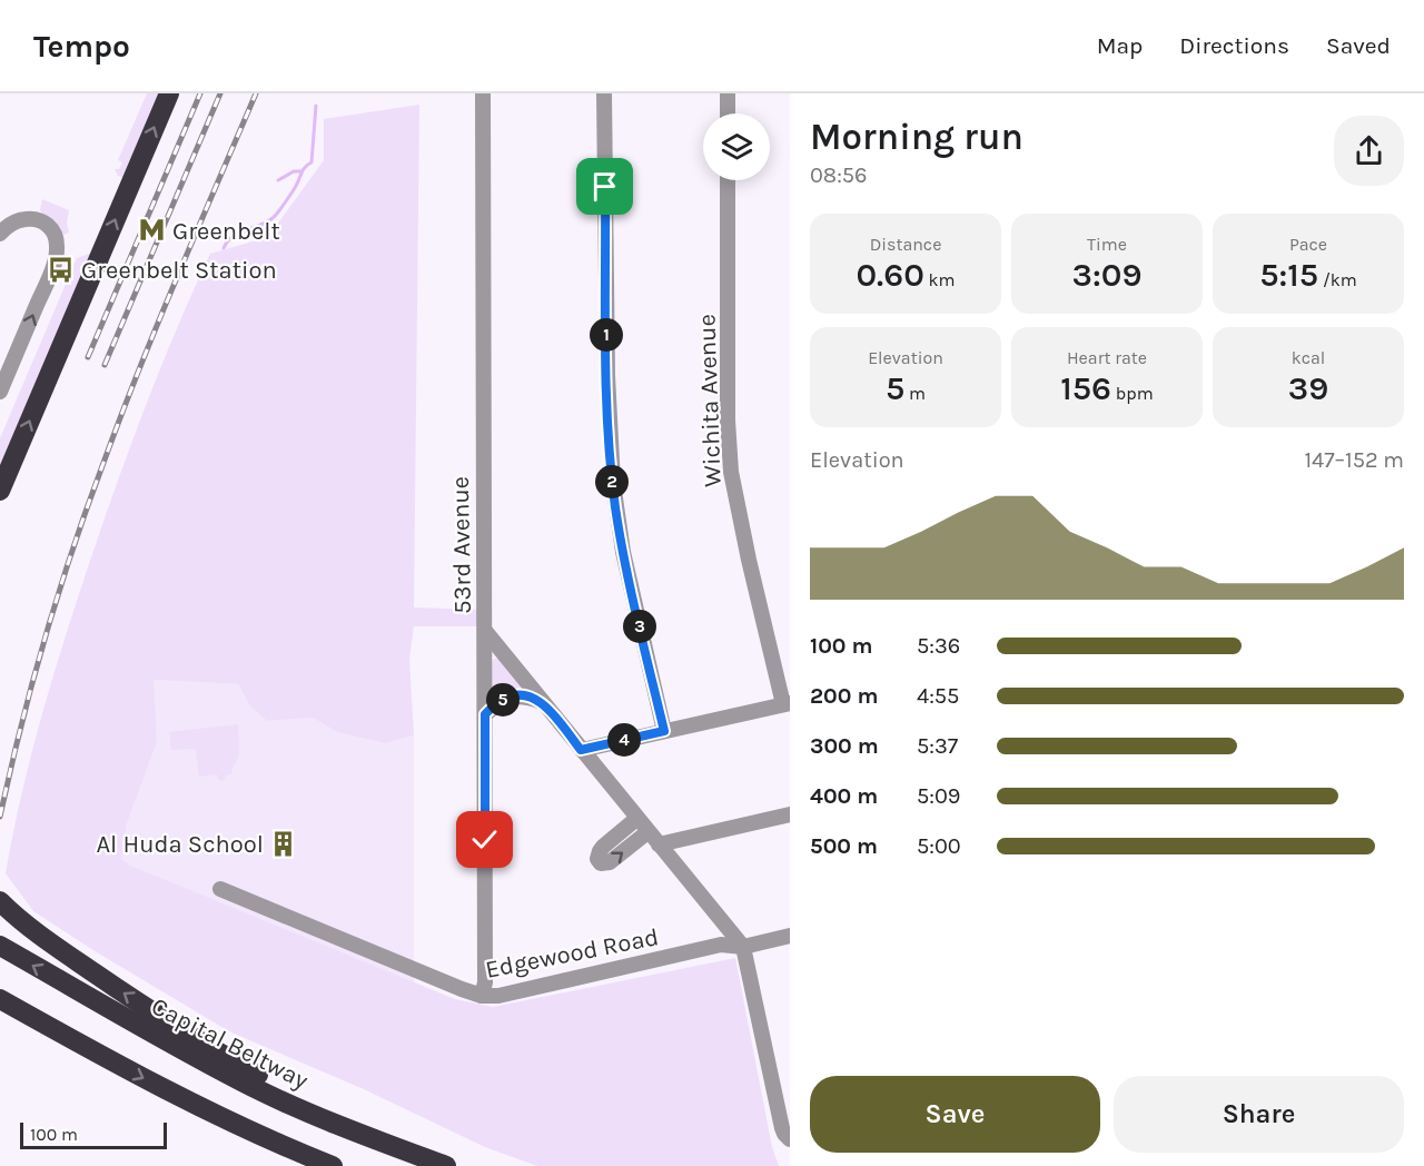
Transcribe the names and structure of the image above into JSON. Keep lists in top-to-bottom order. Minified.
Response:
{"streets":{"highway":["Capital Beltway"],"street":["Wichita Avenue","53rd Avenue","Edgewood Road"]},"crossings":[["53rd Avenue","Edgewood Road"]],"places":{"metro station":["Greenbelt"],"bus stop":["Greenbelt Station"],"building":["Al Huda School"]},"scale_bar":"100 m","page":{"header":"Tempo","nav":["Map","Directions","Saved"],"heading":["Morning run","08:56"],"stats":[["Distance","0.60 km"],["Time","3:09"],["Pace","5:15 /km"],["Elevation","5 m"],["Heart rate","156 bpm"],["kcal","39"]],"pins":["1","2","3","5","4"],"chart":["Elevation","147–152 m"],"list":[{"name":"100 m","note":"5:36"},{"name":"200 m","note":"4:55"},{"name":"300 m","note":"5:37"},{"name":"400 m","note":"5:09"},{"name":"500 m","note":"5:00"}],"buttons":["Save","Share"],"scale":"100 m"}}
